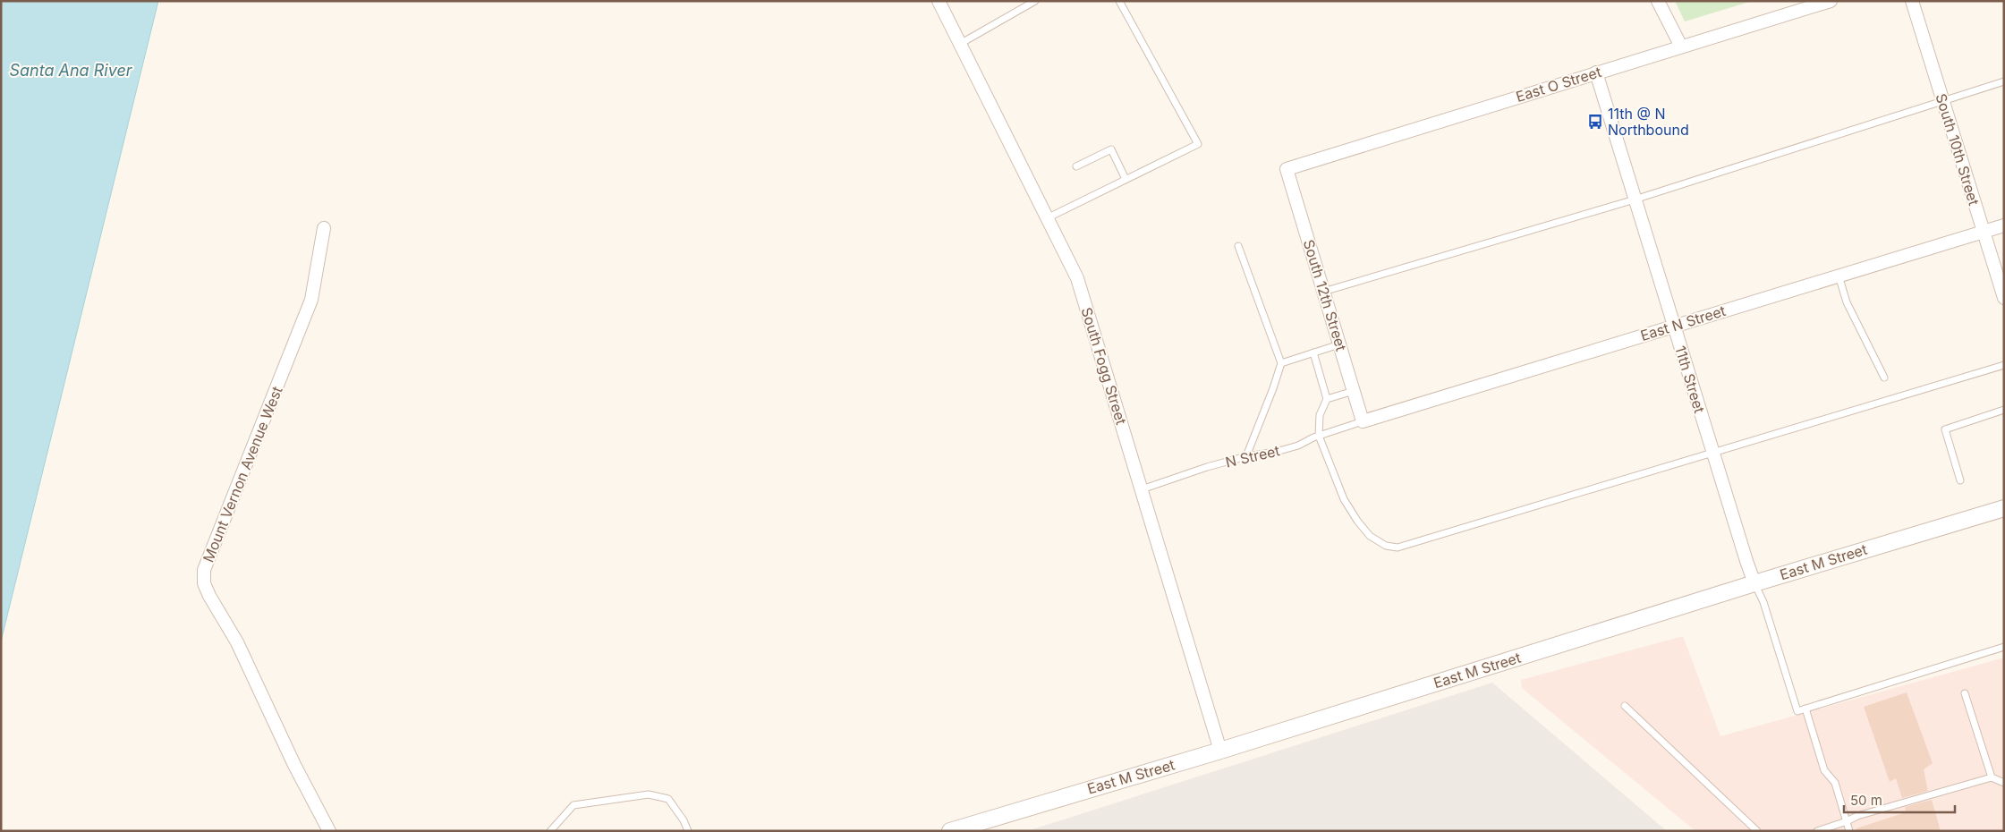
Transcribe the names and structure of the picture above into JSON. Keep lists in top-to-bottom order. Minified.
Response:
{"streets":{"street":["East O Street","South 10th Street","South 12th Street","East N Street","South Fogg Street","11th Street","Mount Vernon Avenue West","East M Street"],"lane":["N Street"]},"crossings":[["East O Street","South 12th Street"],["East O Street","11th Street"],["South 10th Street","East N Street"],["South 12th Street","East N Street"],["South 12th Street","N Street"],["East N Street","11th Street"],["East N Street","N Street"],["South Fogg Street","N Street"],["South Fogg Street","East M Street"],["11th Street","East M Street"]],"water":["Santa Ana River"],"places":{"bus stop":["11th @ N Northbound"]},"scale_bar":"50 m"}
